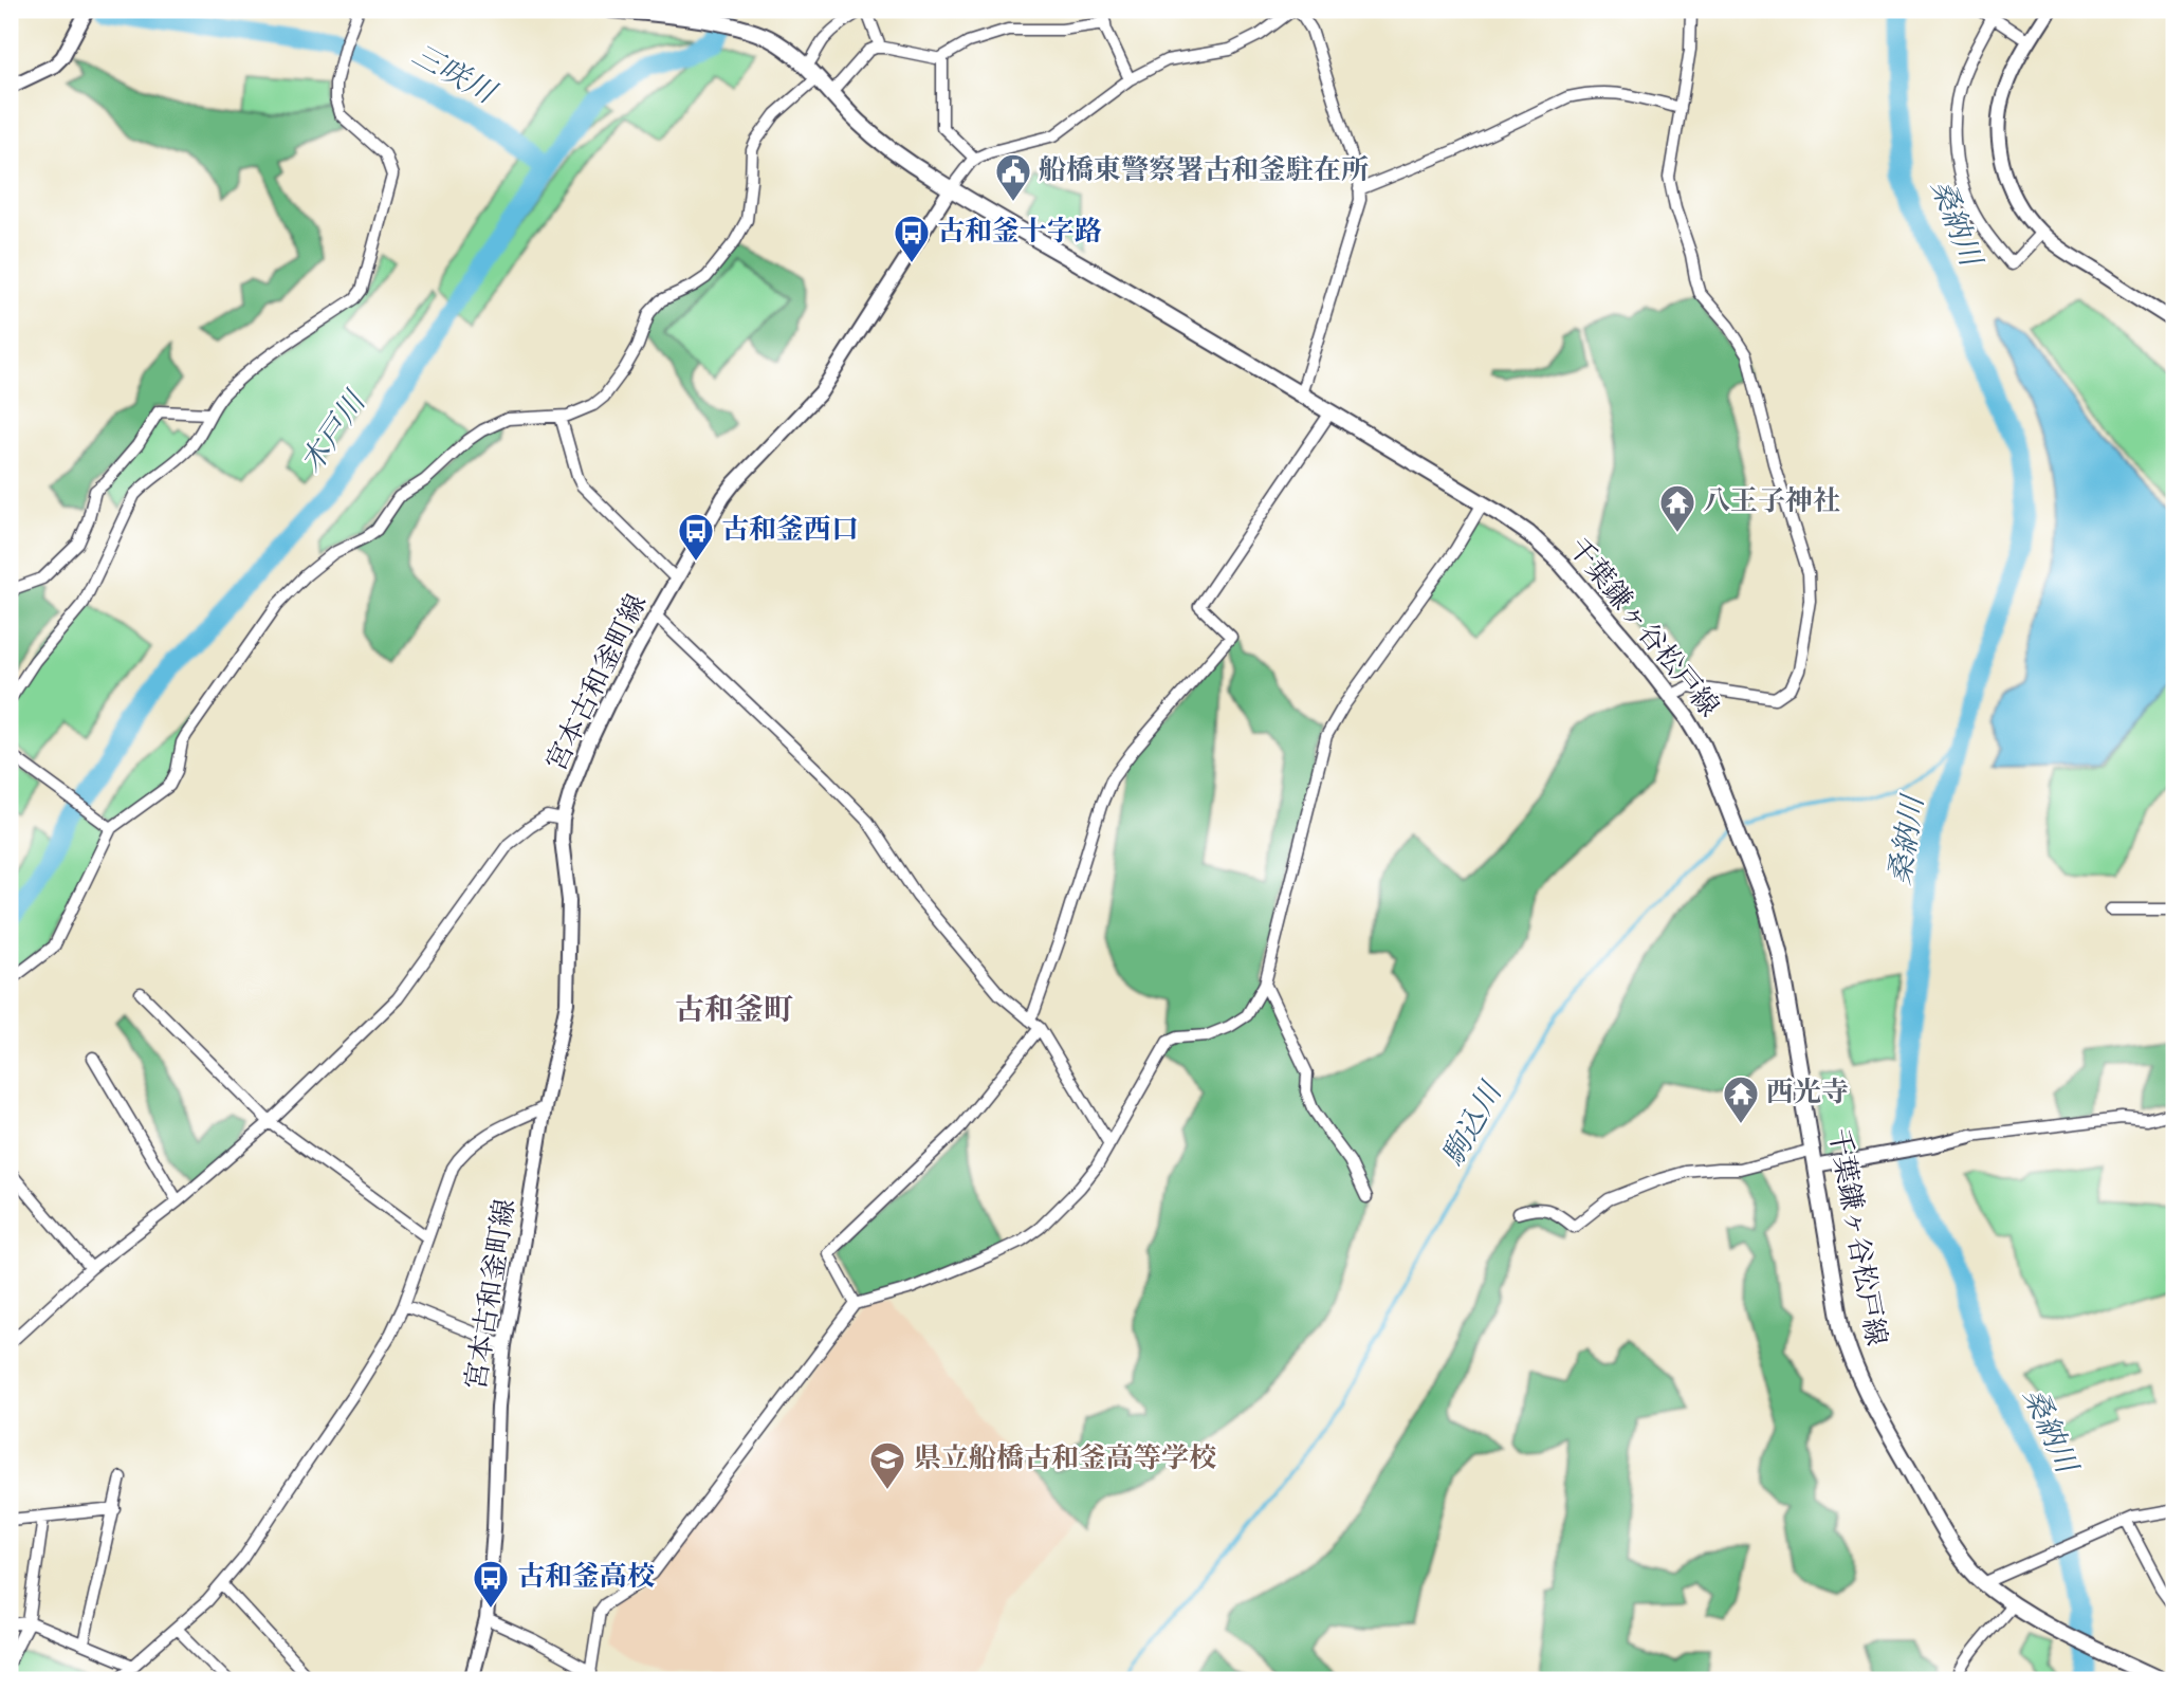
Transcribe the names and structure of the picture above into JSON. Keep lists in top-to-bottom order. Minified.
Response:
{"streets":{"main road":["千葉鎌ヶ谷松戸線"],"street":["宮本古和釜町線"]},"crossings":[["千葉鎌ヶ谷松戸線","宮本古和釜町線"]],"districts":["古和釜町"],"water":["三咲川","桑納川","木戸川","駒込川"],"places":{"public building":["船橋東警察署古和釜駐在所"],"bus stop":["古和釜十字路","古和釜西口","古和釜高校"],"temple":["八王子神社","西光寺"],"school or university":["県立船橋古和釜高等学校"]}}
